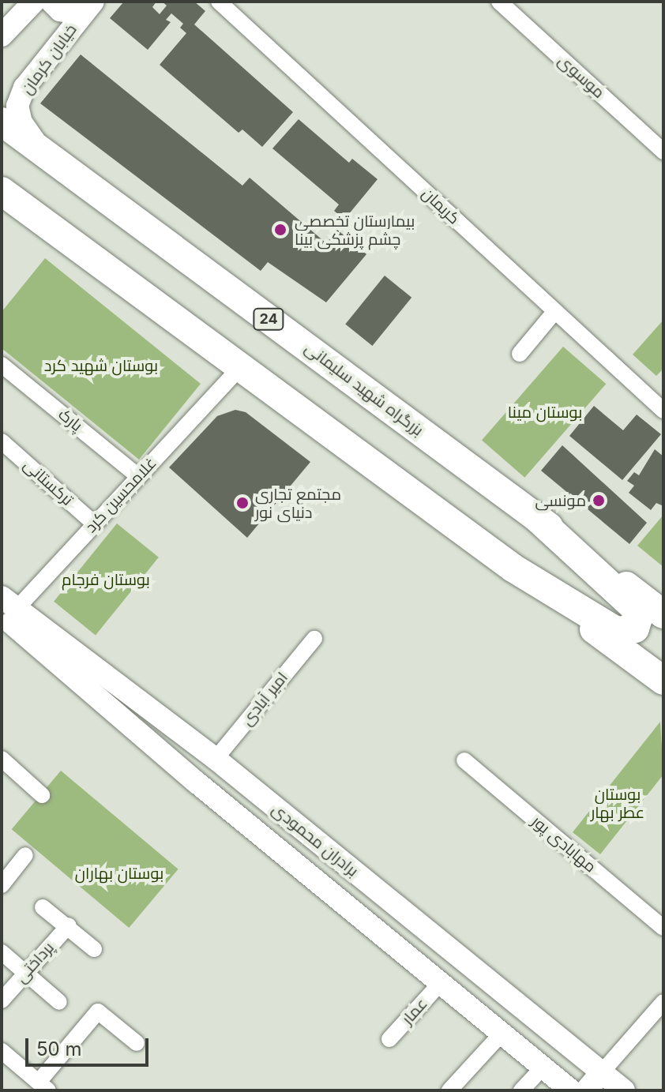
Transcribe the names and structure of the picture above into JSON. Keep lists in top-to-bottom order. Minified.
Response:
{"streets":{"highway":["24","بزرگراه شهید سلیمانی"],"main road":["خیابان کرمان","برادران محمودی"],"street":["موسوی","کریمان","پارک","ترکستانی","غلامحسین کرد","امیر آبادی","مهابادی پور","پرداختی","عمار"]},"crossings":[["خیابان کرمان","بزرگراه شهید سلیمانی"],["پارک","غلامحسین کرد"],["ترکستانی","غلامحسین کرد"],["غلامحسین کرد","برادران محمودی"],["امیر آبادی","برادران محمودی"],["برادران محمودی","عمار"]],"parks":["بوستان شهید کرد","بوستان مینا","بوستان فرجام","بوستان عطر بهار","بوستان بهاران"],"places":["بیمارستان تخصصی چشم پزشکی بینا","مونسی","مجتمع تجاری دنیای نور"],"scale_bar":"50 m"}
